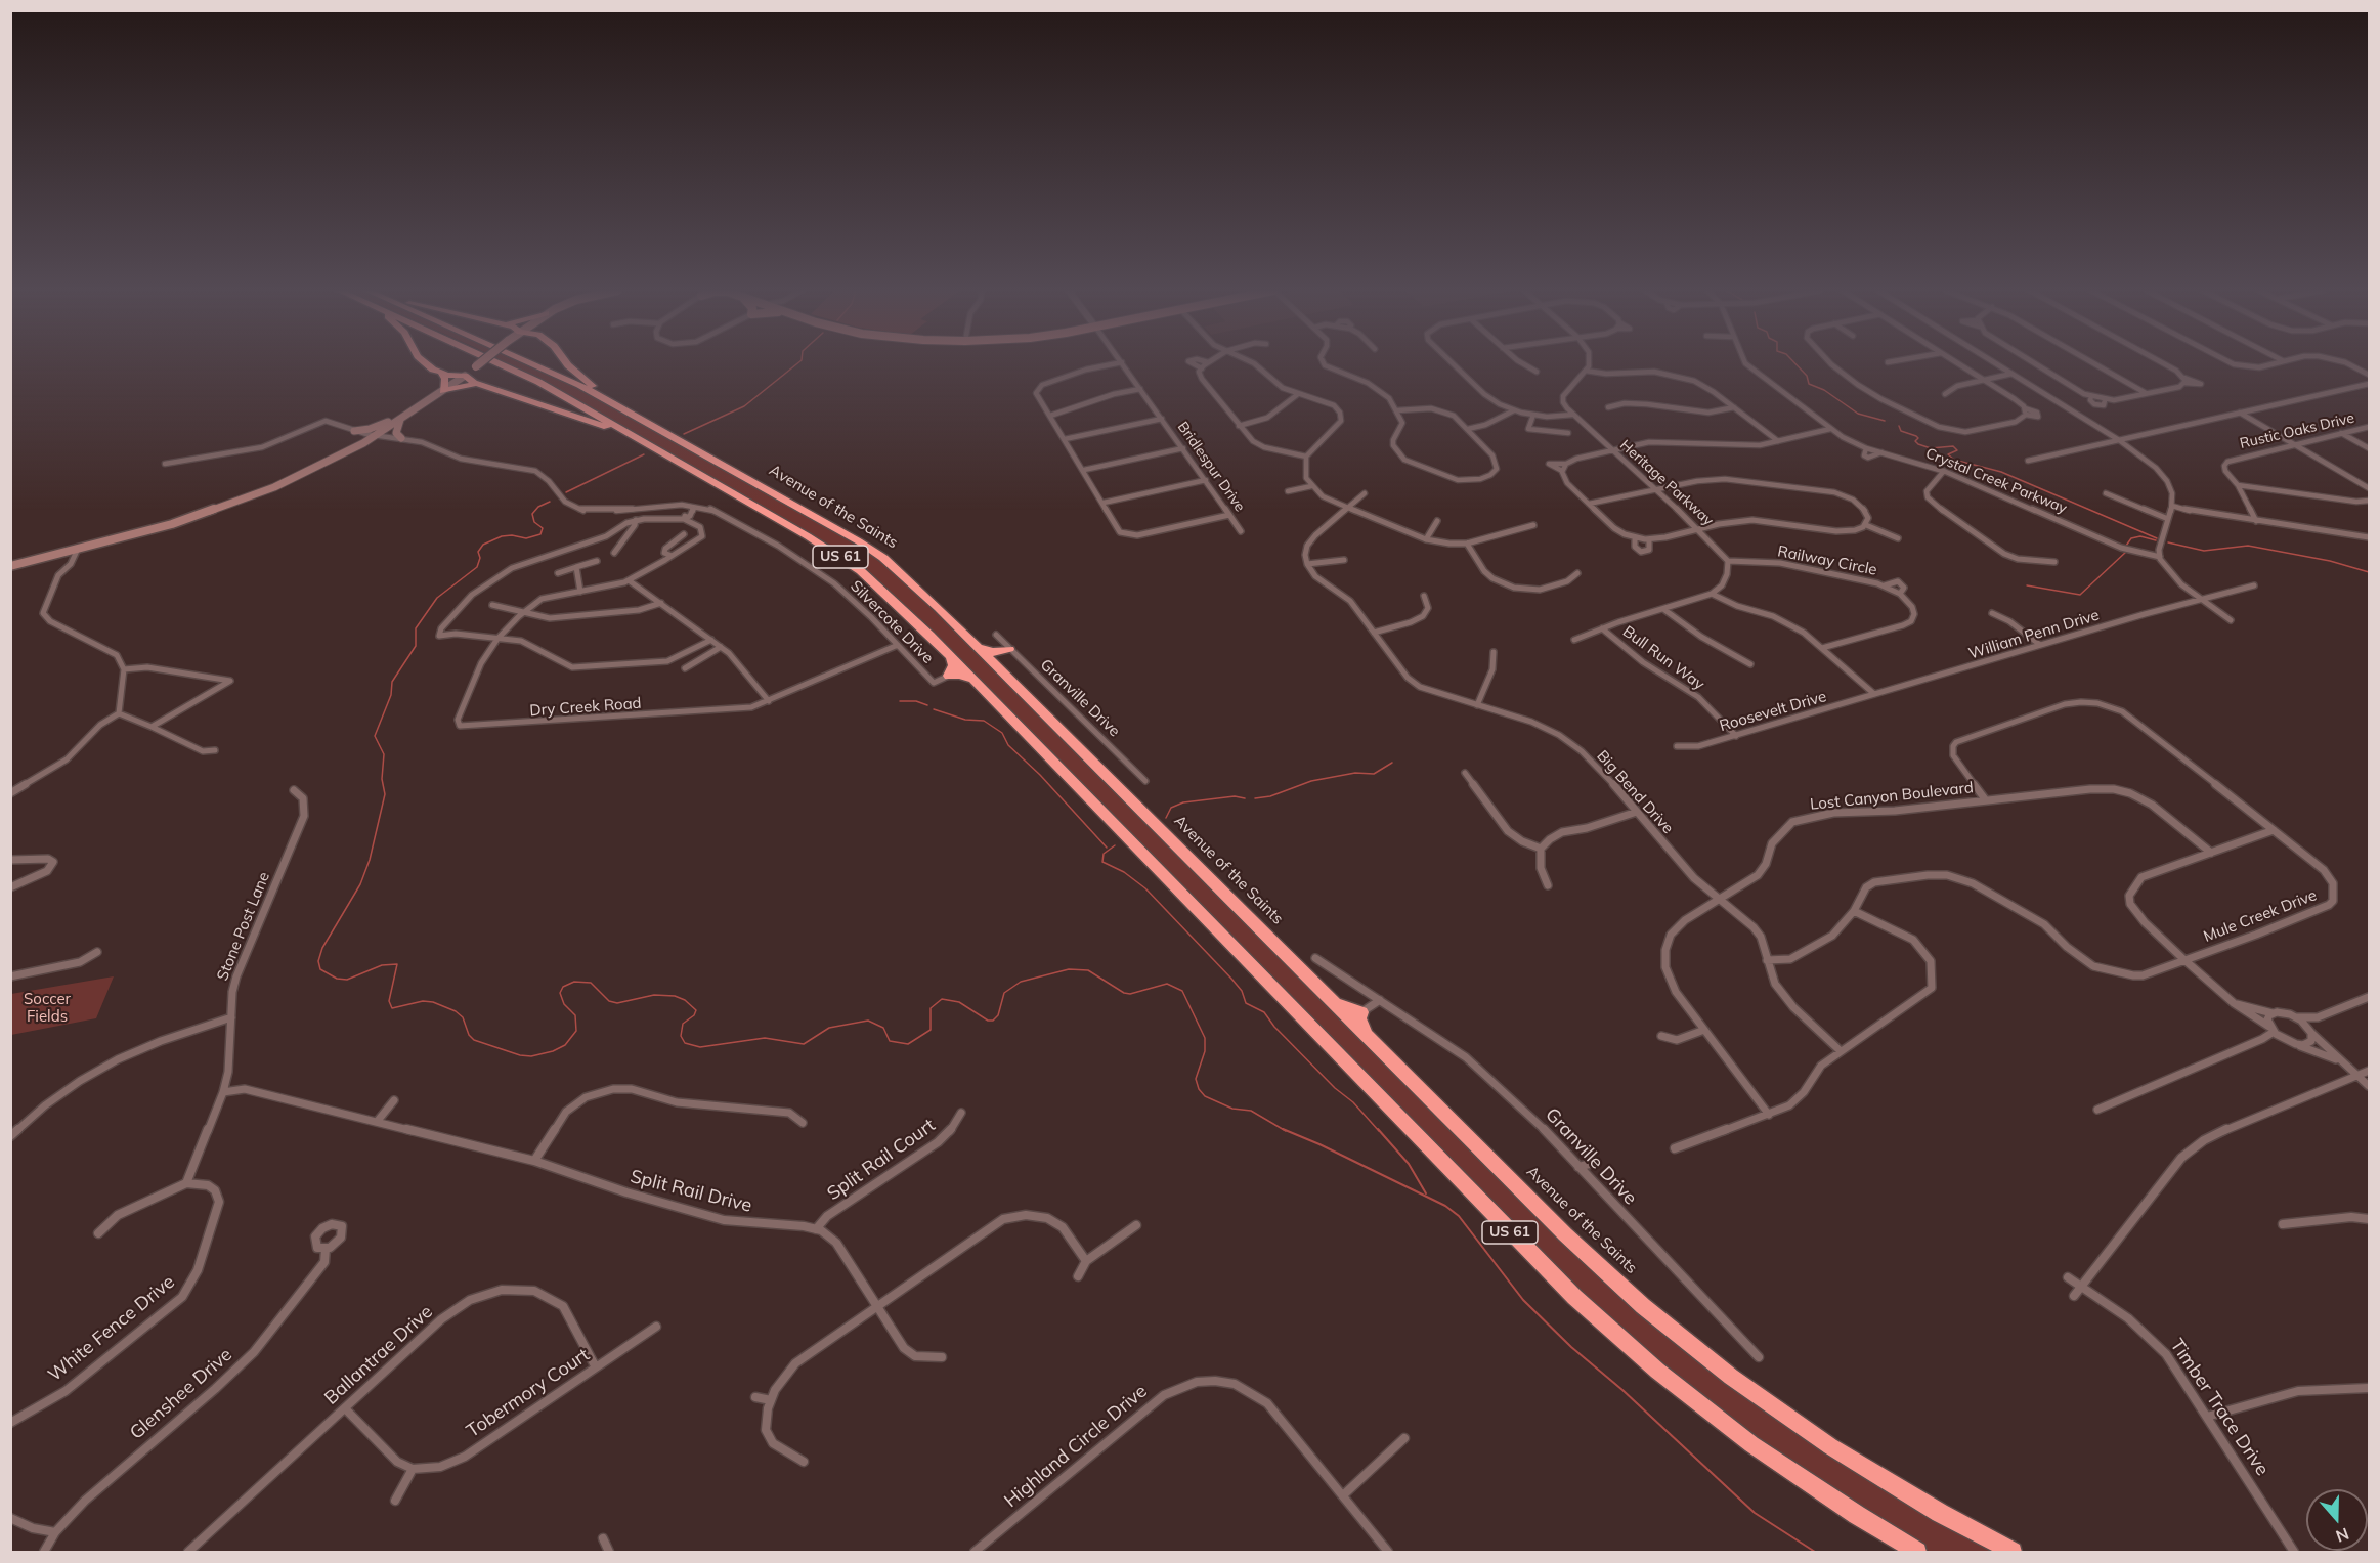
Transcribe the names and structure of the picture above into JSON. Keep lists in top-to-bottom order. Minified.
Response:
{"streets":{"highway":["Avenue of the Saints","US 61"],"street":["Rustic Oaks Drive","Bridlespur Drive","Crystal Creek Parkway","Heritage Parkway","Railway Circle","Silvercote Drive","William Penn Drive","Bull Run Way","Granville Drive","Dry Creek Road","Roosevelt Drive","Big Bend Drive","Lost Canyon Boulevard","Mule Creek Drive","Stone Post Lane","Split Rail Court","Split Rail Drive","White Fence Drive","Ballantrae Drive","Tobermory Court","Glenshee Drive","Timber Trace Drive","Highland Circle Drive"]},"crossings":[["Heritage Parkway","Railway Circle"],["Silvercote Drive","Dry Creek Road"],["William Penn Drive","Roosevelt Drive"],["Bull Run Way","Roosevelt Drive"],["Big Bend Drive","Lost Canyon Boulevard"],["Big Bend Drive","Mule Creek Drive"],["Lost Canyon Boulevard","Mule Creek Drive"],["Stone Post Lane","Split Rail Drive"],["Stone Post Lane","White Fence Drive"],["Split Rail Court","Split Rail Drive"],["Ballantrae Drive","Tobermory Court"]],"parks":["Soccer Fields"],"north":"bottom"}
